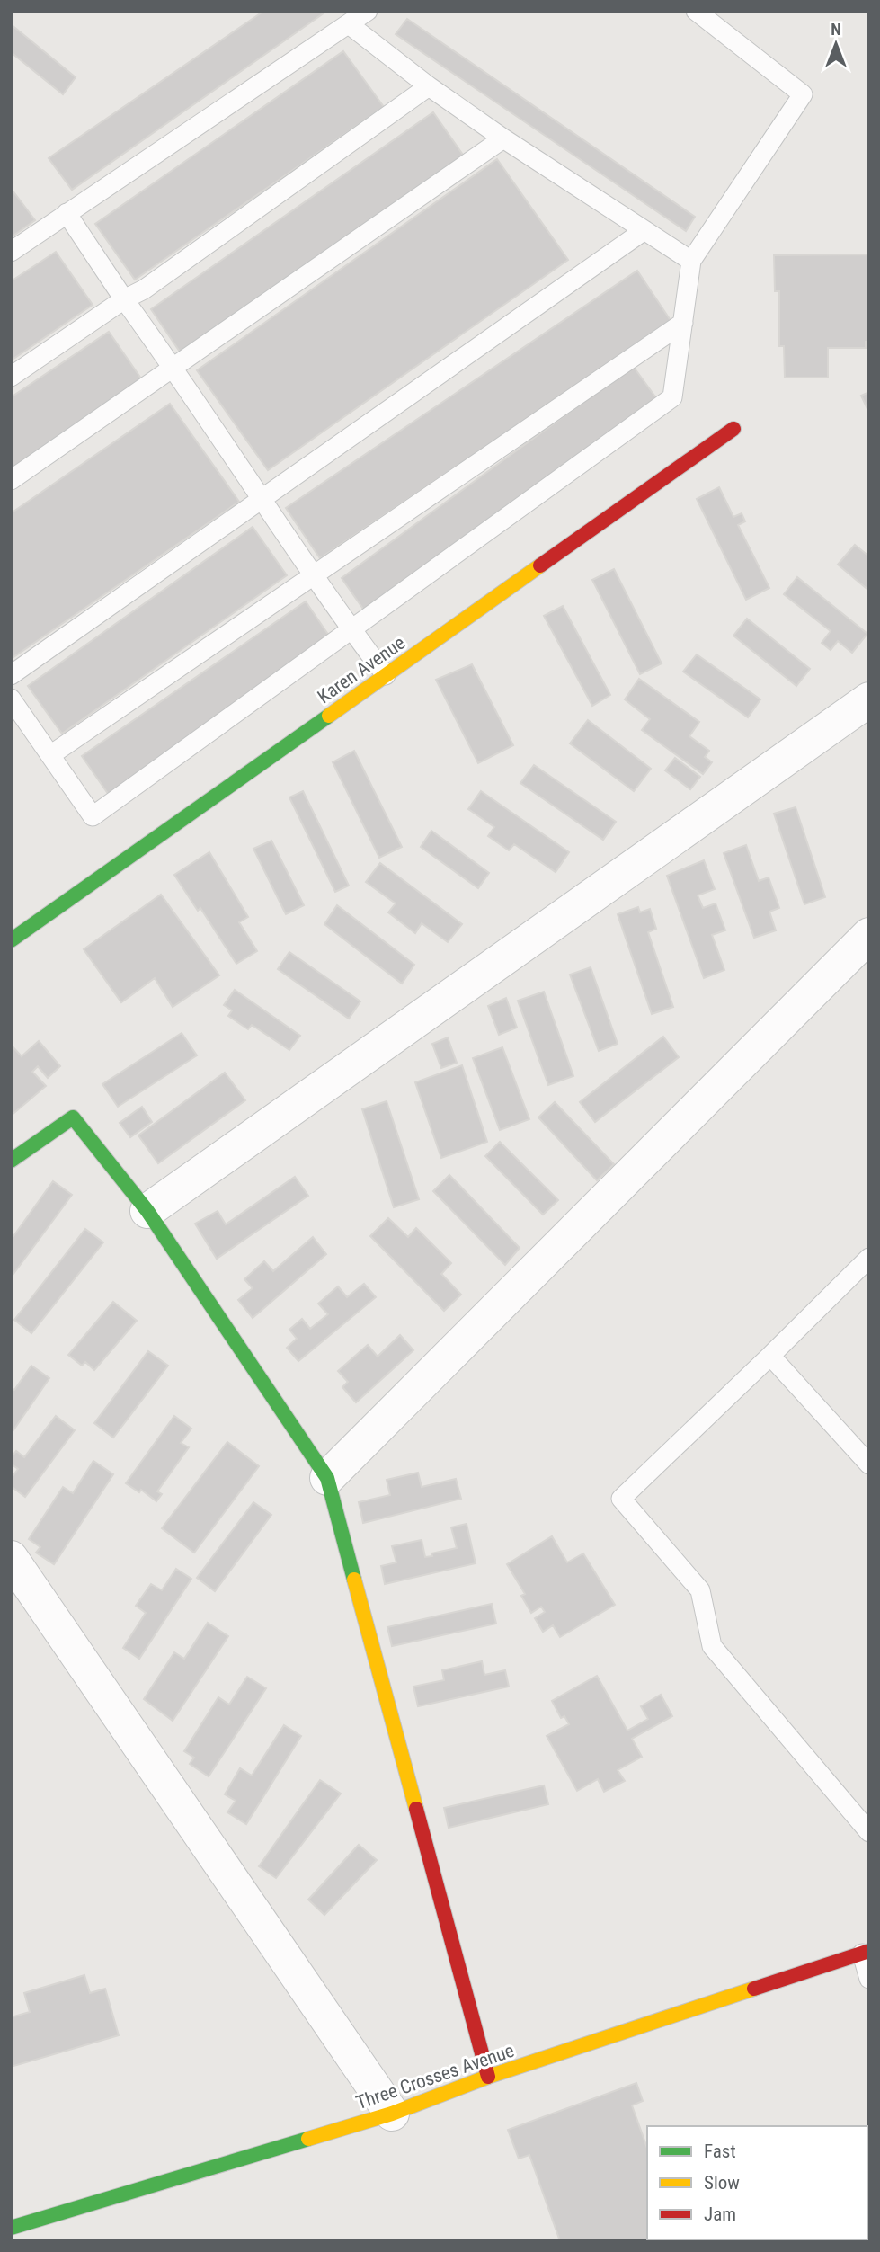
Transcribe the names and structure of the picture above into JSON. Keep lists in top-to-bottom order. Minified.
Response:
{"streets":{"street":["Karen Avenue","Three Crosses Avenue"]},"legend":["Fast","Slow","Jam"],"north":"top"}
